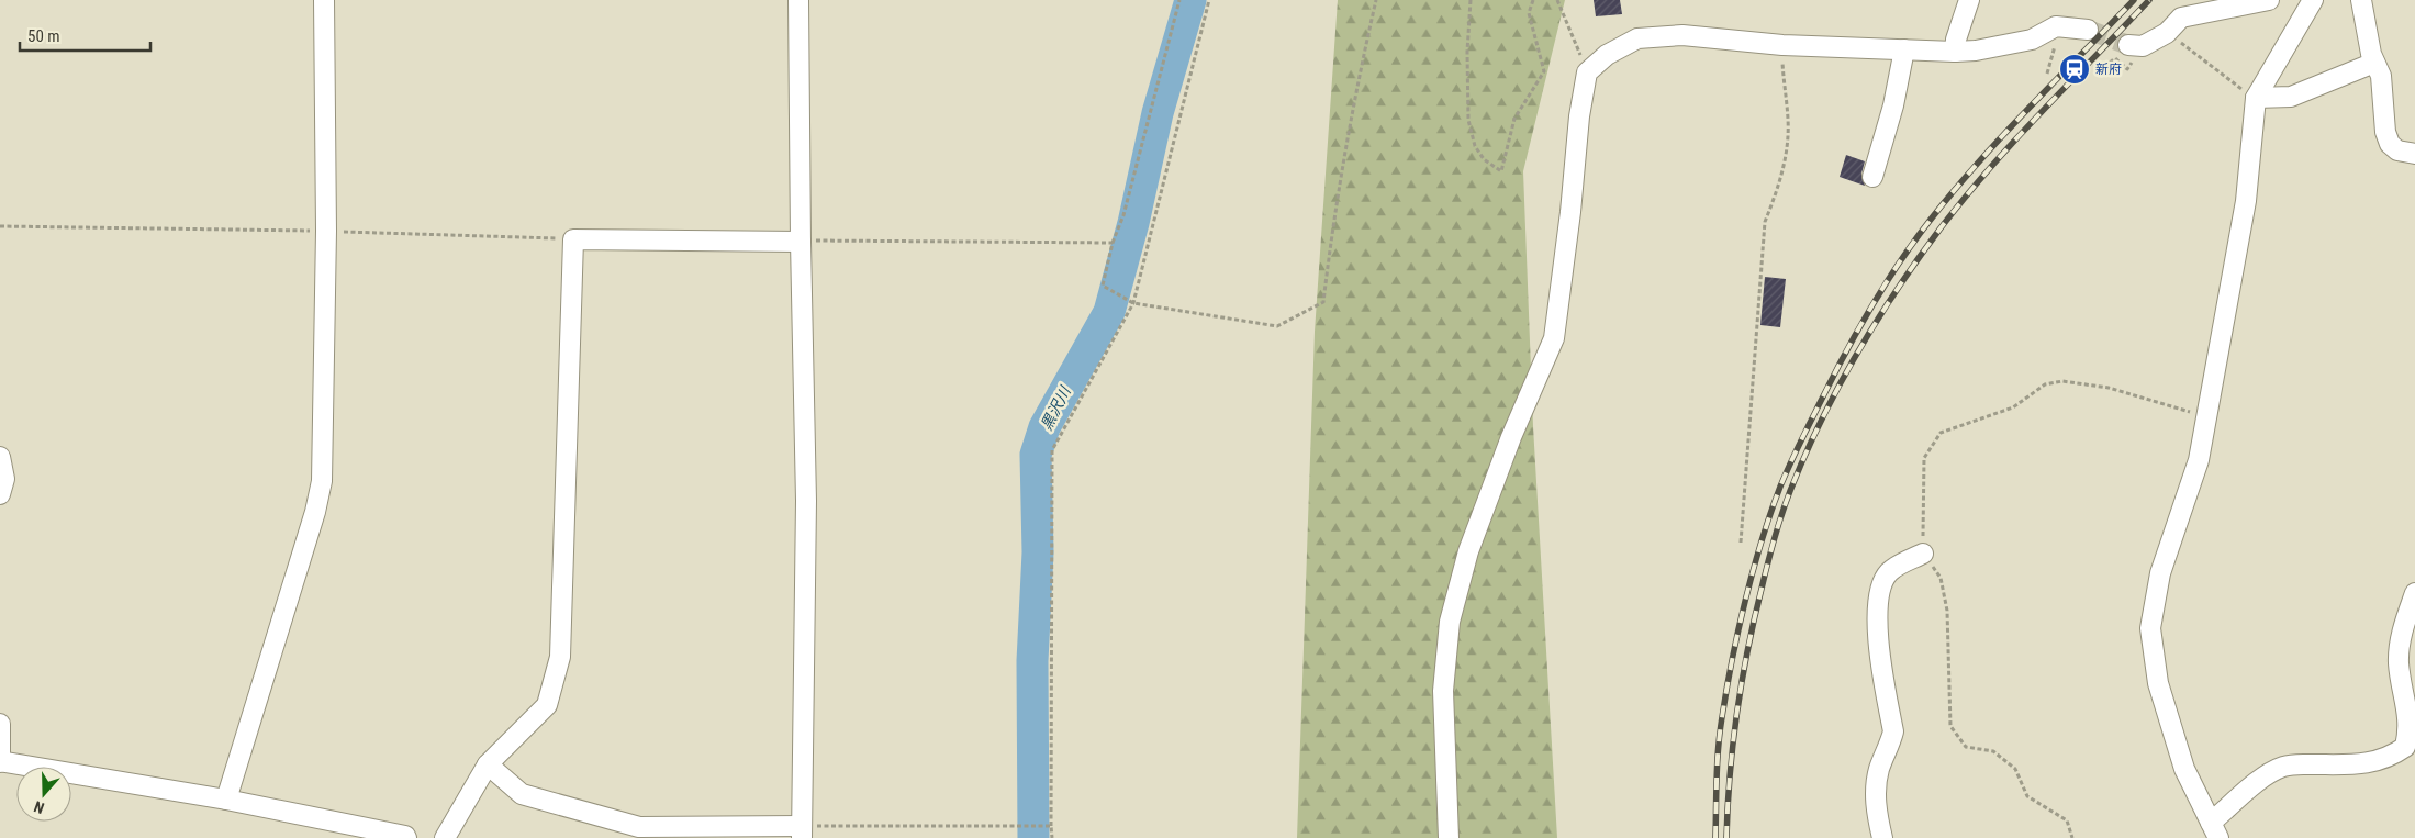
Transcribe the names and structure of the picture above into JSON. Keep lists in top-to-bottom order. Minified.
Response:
{"water":["黒沢川"],"places":{"station":["新府"]},"scale_bar":"50 m","north":"bottom"}
